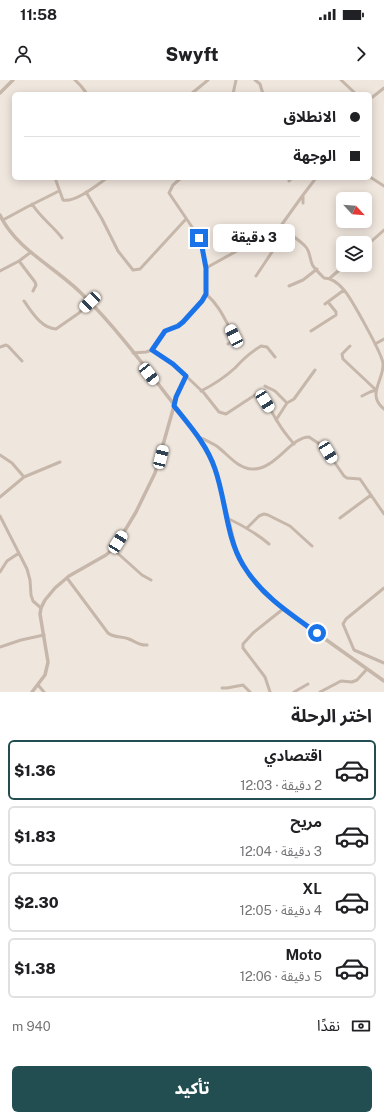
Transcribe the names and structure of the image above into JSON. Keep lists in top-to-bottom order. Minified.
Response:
{"north":"bottom right","page":{"status":"11:58","header":"Swyft","banner":["الانطلاق","الوجهة"],"bubble":"3 دقيقة","heading":"اختر الرحلة","list":[{"name":"اقتصادي","note":"2 دقيقة · 12:03","value":"$1.36"},{"name":"مريح","note":"3 دقيقة · 12:04","value":"$1.83"},{"name":"XL","note":"4 دقيقة · 12:05","value":"$2.30"},{"name":"Moto","note":"5 دقيقة · 12:06","value":"$1.38"}],"pay":["نقدًا","940 m"],"buttons":"تأكيد"}}
